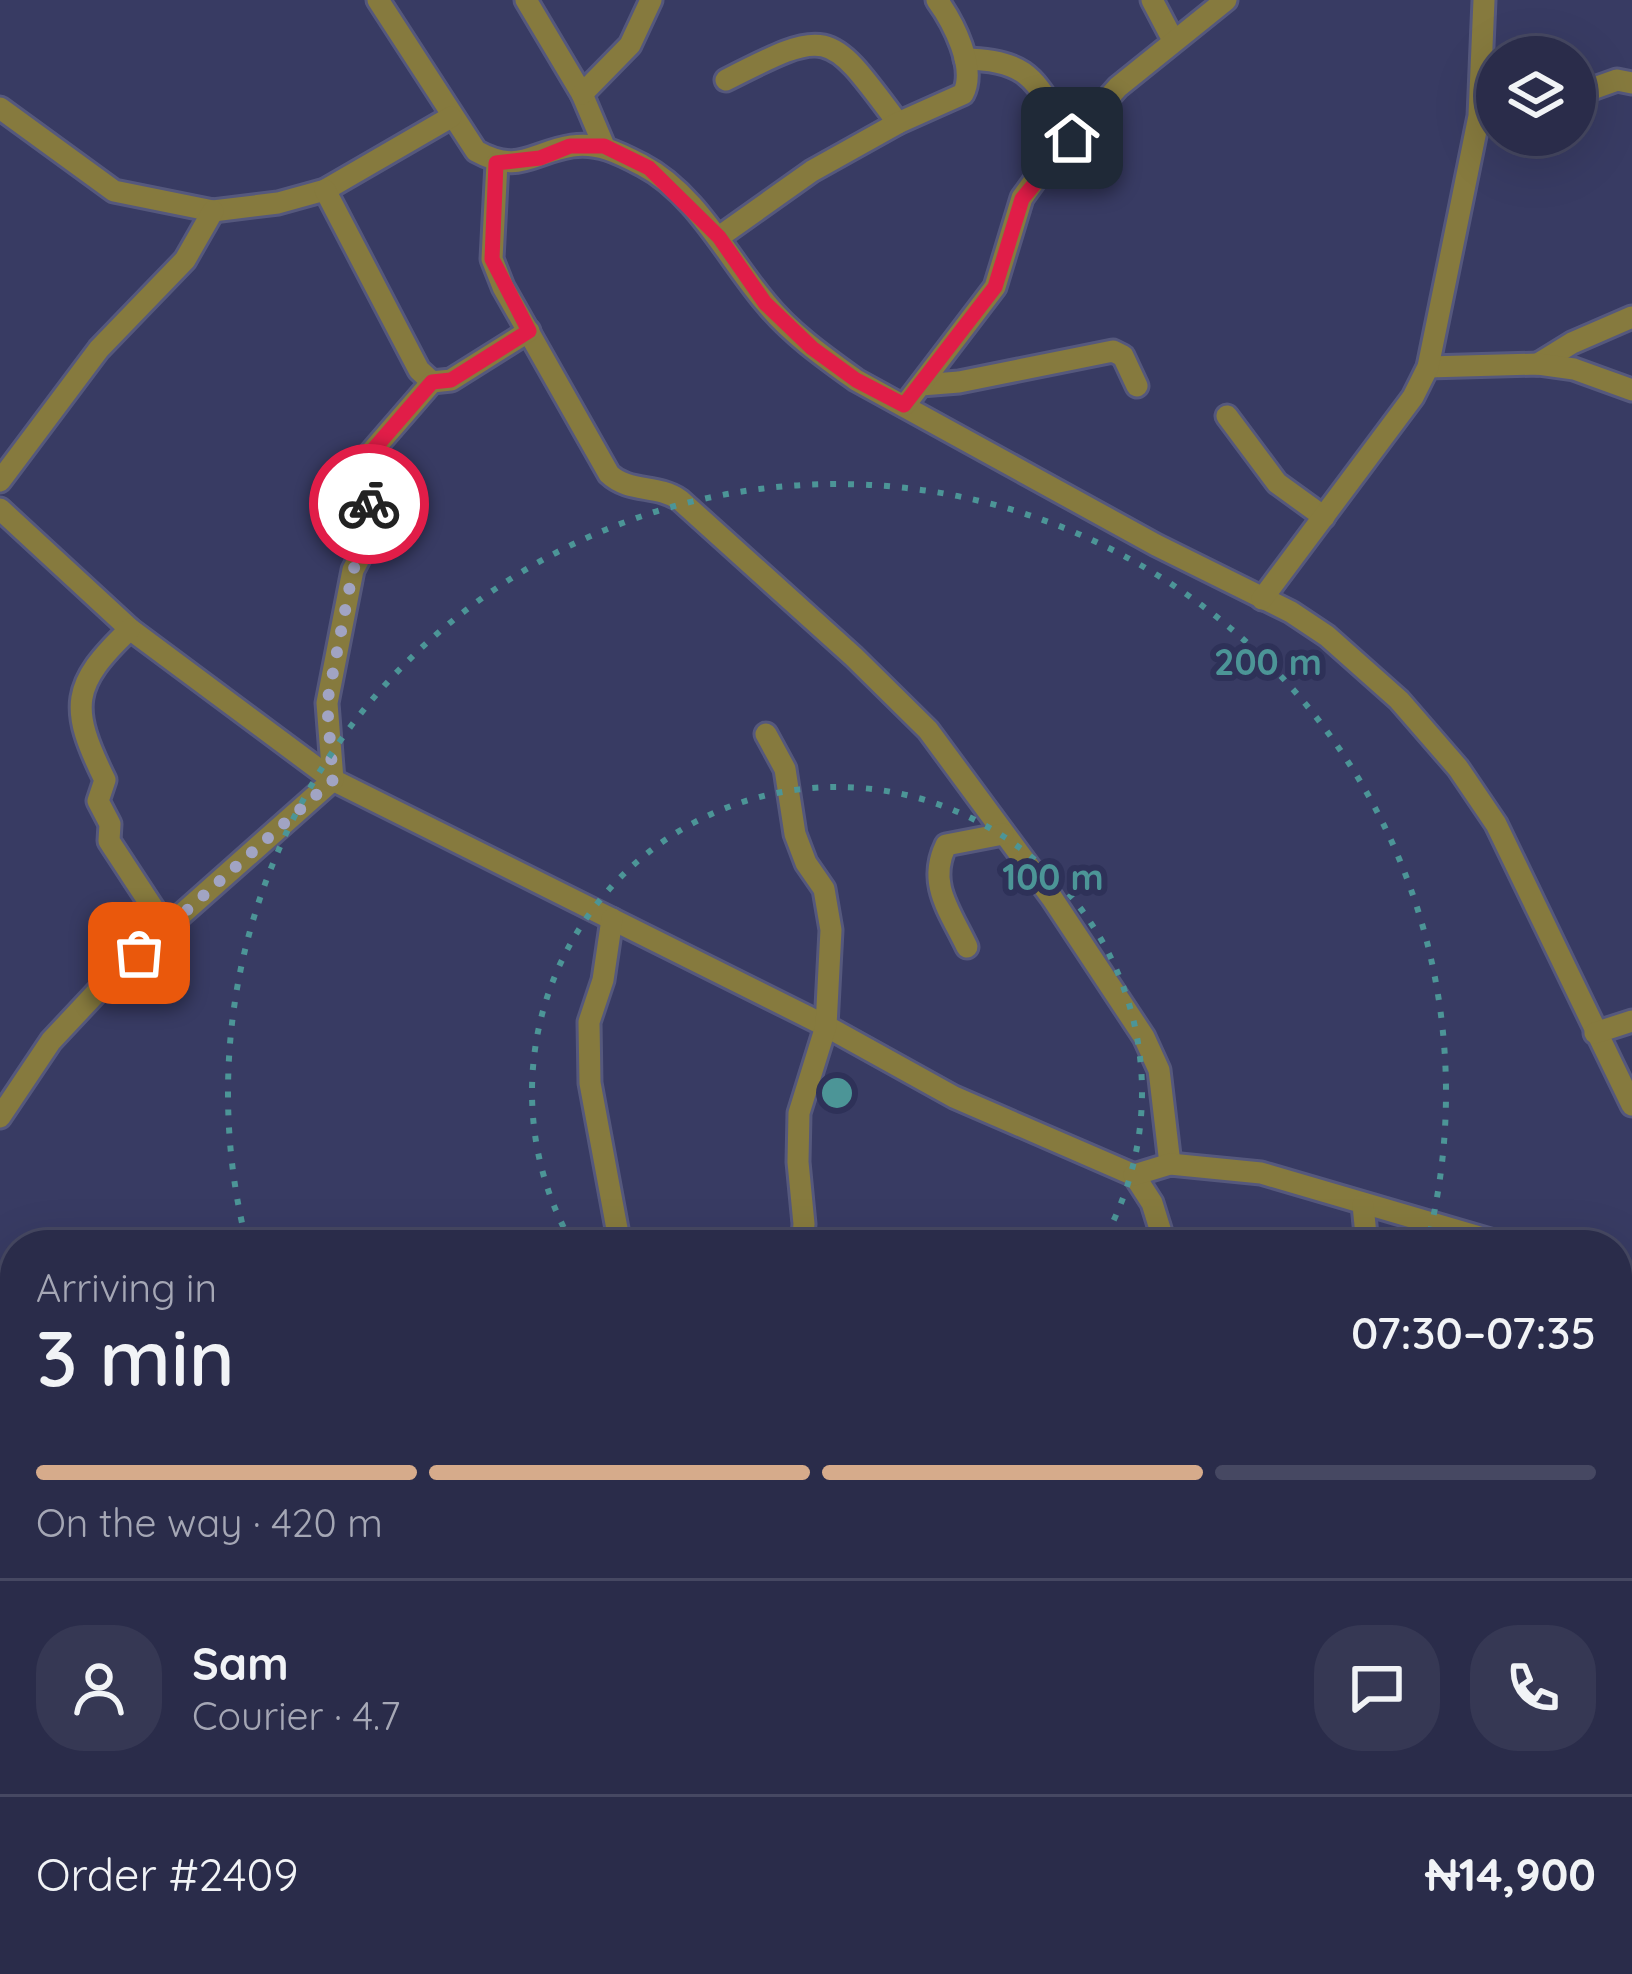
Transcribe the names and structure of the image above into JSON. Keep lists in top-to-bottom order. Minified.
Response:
{"page":{"heading":["3 min","Arriving in","07:30–07:35"],"panel":["Sam","Courier · 4.7","Order #2409","₦14,900"],"bar":"On the way · 420 m"},"rings":["200 m","100 m"]}
